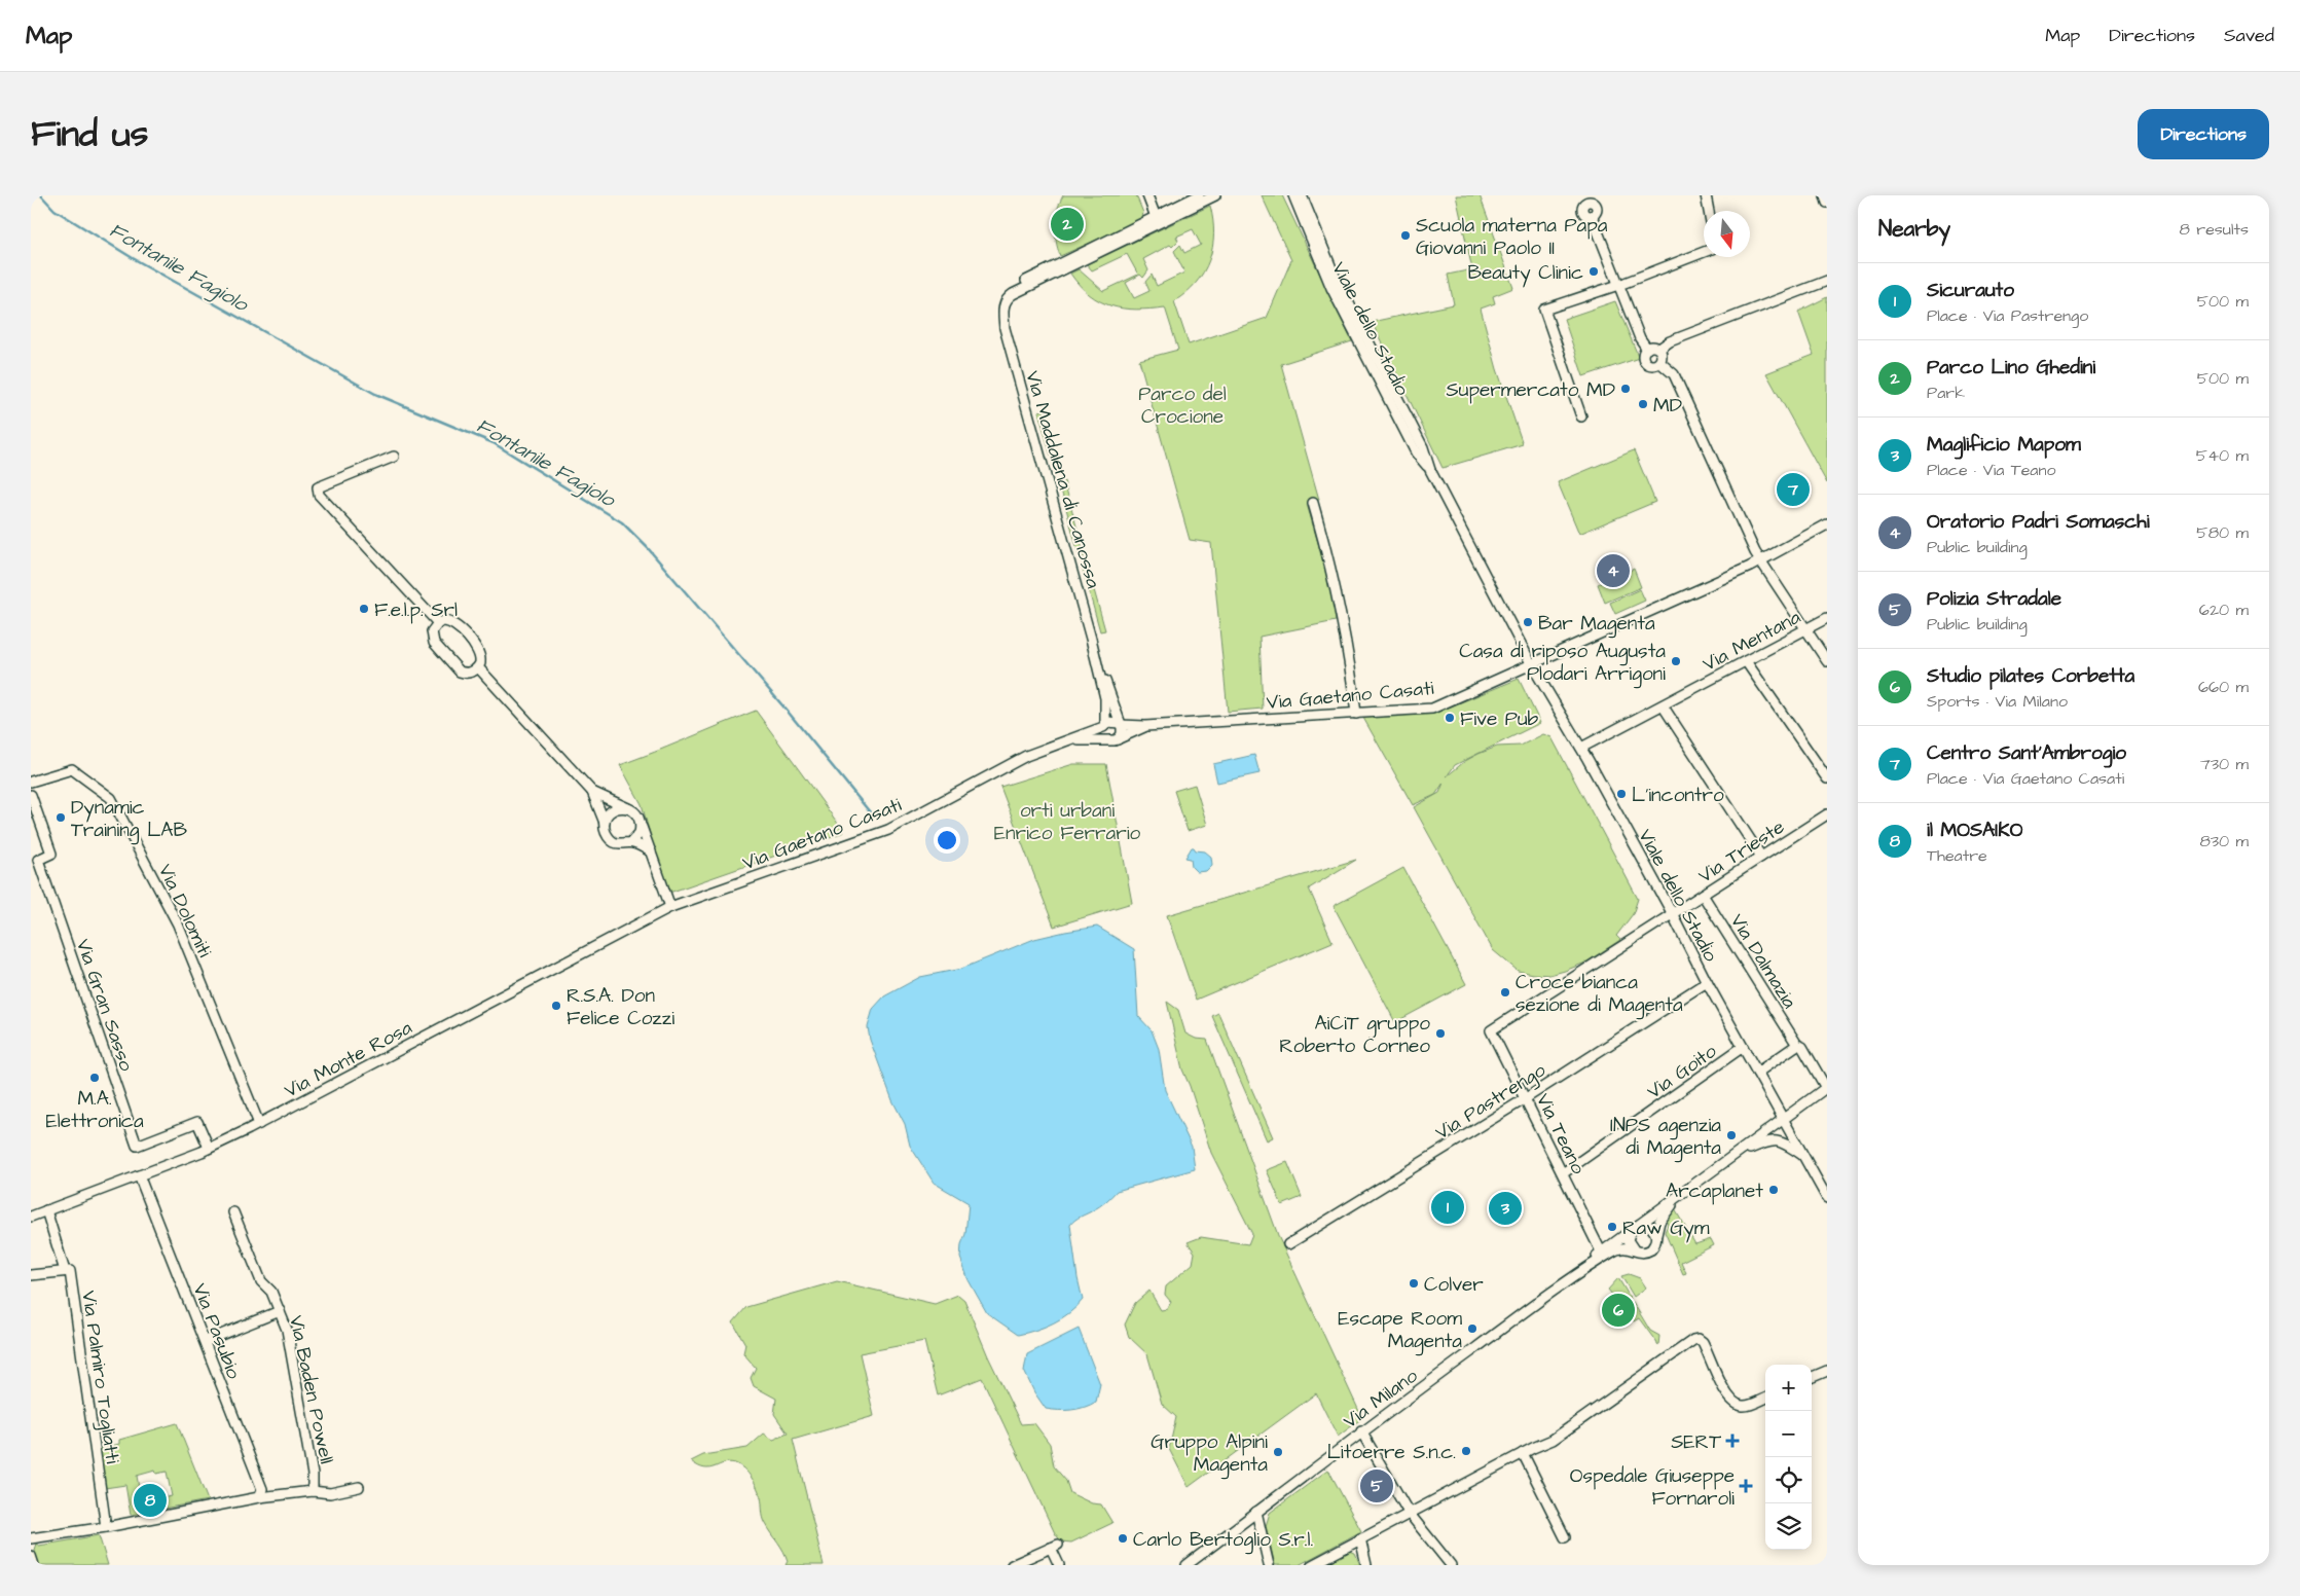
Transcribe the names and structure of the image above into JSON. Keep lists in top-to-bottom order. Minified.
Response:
{"streets":{"street":["Viale dello Stadio","Via Maddalena di Canossa","Via Mentana","Via Gaetano Casati","Via Trieste","Via Dolomiti","Via Dalmazia","Via Gran Sasso","Via Monte Rosa","Via Goito","Via Pastrengo","Via Teano","Via Pasubio","Via Palmiro Togliatti","Via Baden Powell","Via Milano"]},"crossings":[["Viale dello Stadio","Via Mentana"],["Viale dello Stadio","Via Gaetano Casati"],["Viale dello Stadio","Via Trieste"],["Viale dello Stadio","Via Goito"],["Viale dello Stadio","Via Pastrengo"],["Viale dello Stadio","Via Milano"],["Via Maddalena di Canossa","Via Gaetano Casati"],["Via Gaetano Casati","Via Monte Rosa"],["Via Trieste","Via Dalmazia"],["Via Trieste","Via Teano"],["Via Dolomiti","Via Monte Rosa"],["Via Dalmazia","Via Milano"],["Via Gran Sasso","Via Monte Rosa"],["Via Monte Rosa","Via Pasubio"],["Via Goito","Via Teano"],["Via Pastrengo","Via Teano"],["Via Teano","Via Milano"]],"water":["Fontanile Fagiolo"],"parks":["Parco del Crocione","orti urbani Enrico Ferrario"],"places":{"other":["Scuola materna Papa Giovanni Paolo II","Beauty Clinic","Supermercato MD","MD","F.e.l.p. Srl","Bar Magenta","Casa di riposo Augusta Plodari Arrigoni","Five Pub","L'incontro","Dynamic Training LAB","Croce bianca sezione di Magenta","R.S.A. Don Felice Cozzi","AiCiT gruppo Roberto Corneo","M.A. Elettronica","INPS agenzia di Magenta","Arcaplanet","Raw Gym","Colver","Escape Room Magenta","Litoerre S.n.c.","Gruppo Alpini Magenta","Carlo Bertoglio S.r.l."],"health":["SERT","Ospedale Giuseppe Fornaroli"]},"north":"bottom","page":{"header":"Map","nav":["Map","Directions","Saved"],"title":"Find us","buttons":"Directions","heading":["Nearby","8 results"],"pins":["2","7","4","1","3","6","5","8"],"list":[{"mark":"1","name":"Sicurauto","note":"Place · Via Pastrengo","value":"500 m"},{"mark":"2","name":"Parco Lino Ghedini","note":"Park","value":"500 m"},{"mark":"3","name":"Maglificio Mapom","note":"Place · Via Teano","value":"540 m"},{"mark":"4","name":"Oratorio Padri Somaschi","note":"Public building","value":"580 m"},{"mark":"5","name":"Polizia Stradale","note":"Public building","value":"620 m"},{"mark":"6","name":"Studio pilates Corbetta","note":"Sports · Via Milano","value":"660 m"},{"mark":"7","name":"Centro Sant'Ambrogio","note":"Place · Via Gaetano Casati","value":"730 m"},{"mark":"8","name":"il MOSAIKO","note":"Theatre","value":"830 m"}],"map_buttons":["+","−"]}}
